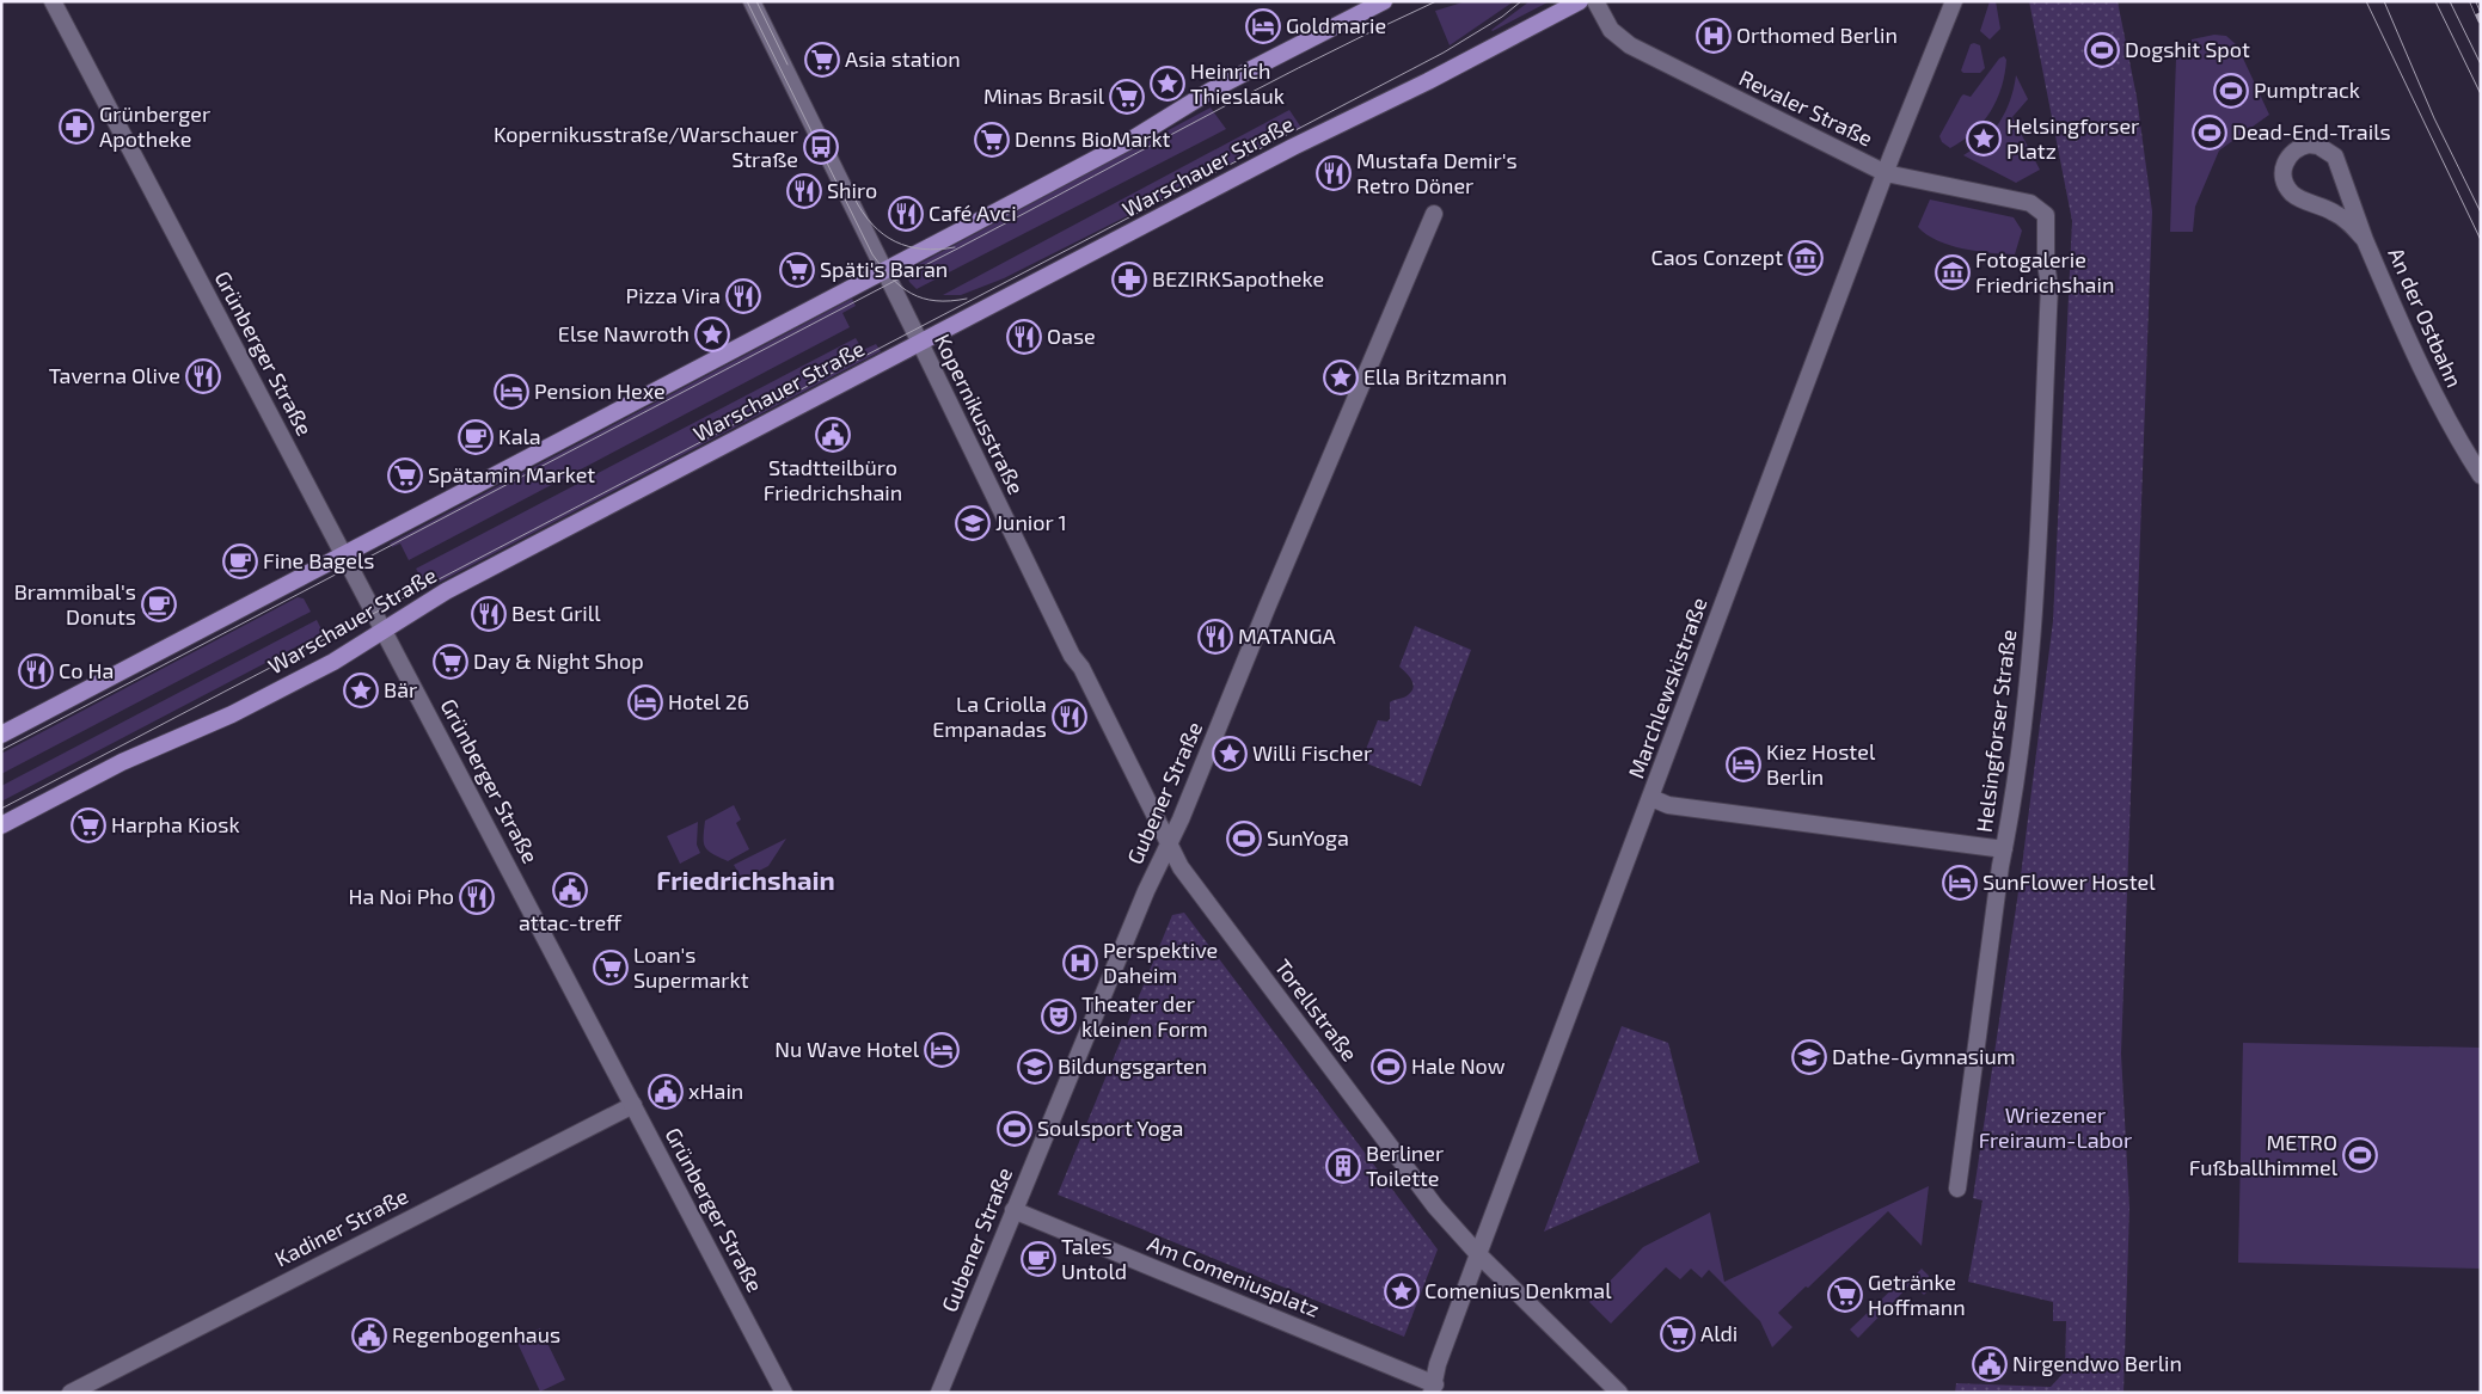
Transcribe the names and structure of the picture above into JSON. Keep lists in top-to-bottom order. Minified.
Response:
{"streets":{"main road":["Warschauer Straße"],"street":["Revaler Straße","An der Ostbahn","Grünberger Straße","Kopernikusstraße","Marchlewskistraße","Helsingforser Straße","Gubener Straße","Torellstraße","Kadiner Straße","Am Comeniusplatz"]},"crossings":[["Revaler Straße","Marchlewskistraße"],["Revaler Straße","Helsingforser Straße"],["Warschauer Straße","Grünberger Straße"],["Warschauer Straße","Kopernikusstraße"],["Grünberger Straße","Kadiner Straße"],["Kopernikusstraße","Gubener Straße"],["Kopernikusstraße","Torellstraße"],["Marchlewskistraße","Helsingforser Straße"],["Marchlewskistraße","Torellstraße"],["Marchlewskistraße","Am Comeniusplatz"],["Gubener Straße","Torellstraße"],["Gubener Straße","Am Comeniusplatz"]],"districts":["Friedrichshain"],"parks":["Wriezener Freiraum-Labor"],"places":{"hotel":["Goldmarie","Pension Hexe","Hotel 26","Kiez Hostel Berlin","SunFlower Hostel","Nu Wave Hotel"],"hospital":["Orthomed Berlin","Perspektive Daheim"],"sports":["Dogshit Spot","Pumptrack","Dead-End-Trails","SunYoga","Hale Now","Soulsport Yoga","METRO Fußballhimmel"],"supermarket":["Asia station","Minas Brasil","Denns BioMarkt","Späti's Baran","Spätamin Market","Day & Night Shop","Harpha Kiosk","Loan's Supermarkt","Getränke Hoffmann","Aldi"],"place":["Heinrich Thieslauk","Helsingforser Platz","Else Nawroth","Ella Britzmann","Bär","Willi Fischer","Comenius Denkmal"],"pharmacy":["Grünberger Apotheke","BEZIRKSapotheke"],"bus stop":["Kopernikusstraße/Warschauer Straße"],"restaurant":["Mustafa Demir's Retro Döner","Shiro","Café Avci","Pizza Vira","Oase","Taverna Olive","Best Grill","MATANGA","Co Ha","La Criolla Empanadas","Ha Noi Pho"],"museum":["Caos Conzept","Fotogalerie Friedrichshain"],"public building":["Stadtteilbüro Friedrichshain","attac-treff","xHain","Regenbogenhaus","Nirgendwo Berlin"],"cafe":["Kala","Fine Bagels","Brammibal's Donuts","Tales Untold"],"school or university":["Junior 1","Dathe-Gymnasium","Bildungsgarten"],"theatre":["Theater der kleinen Form"],"building":["Berliner Toilette"]}}
